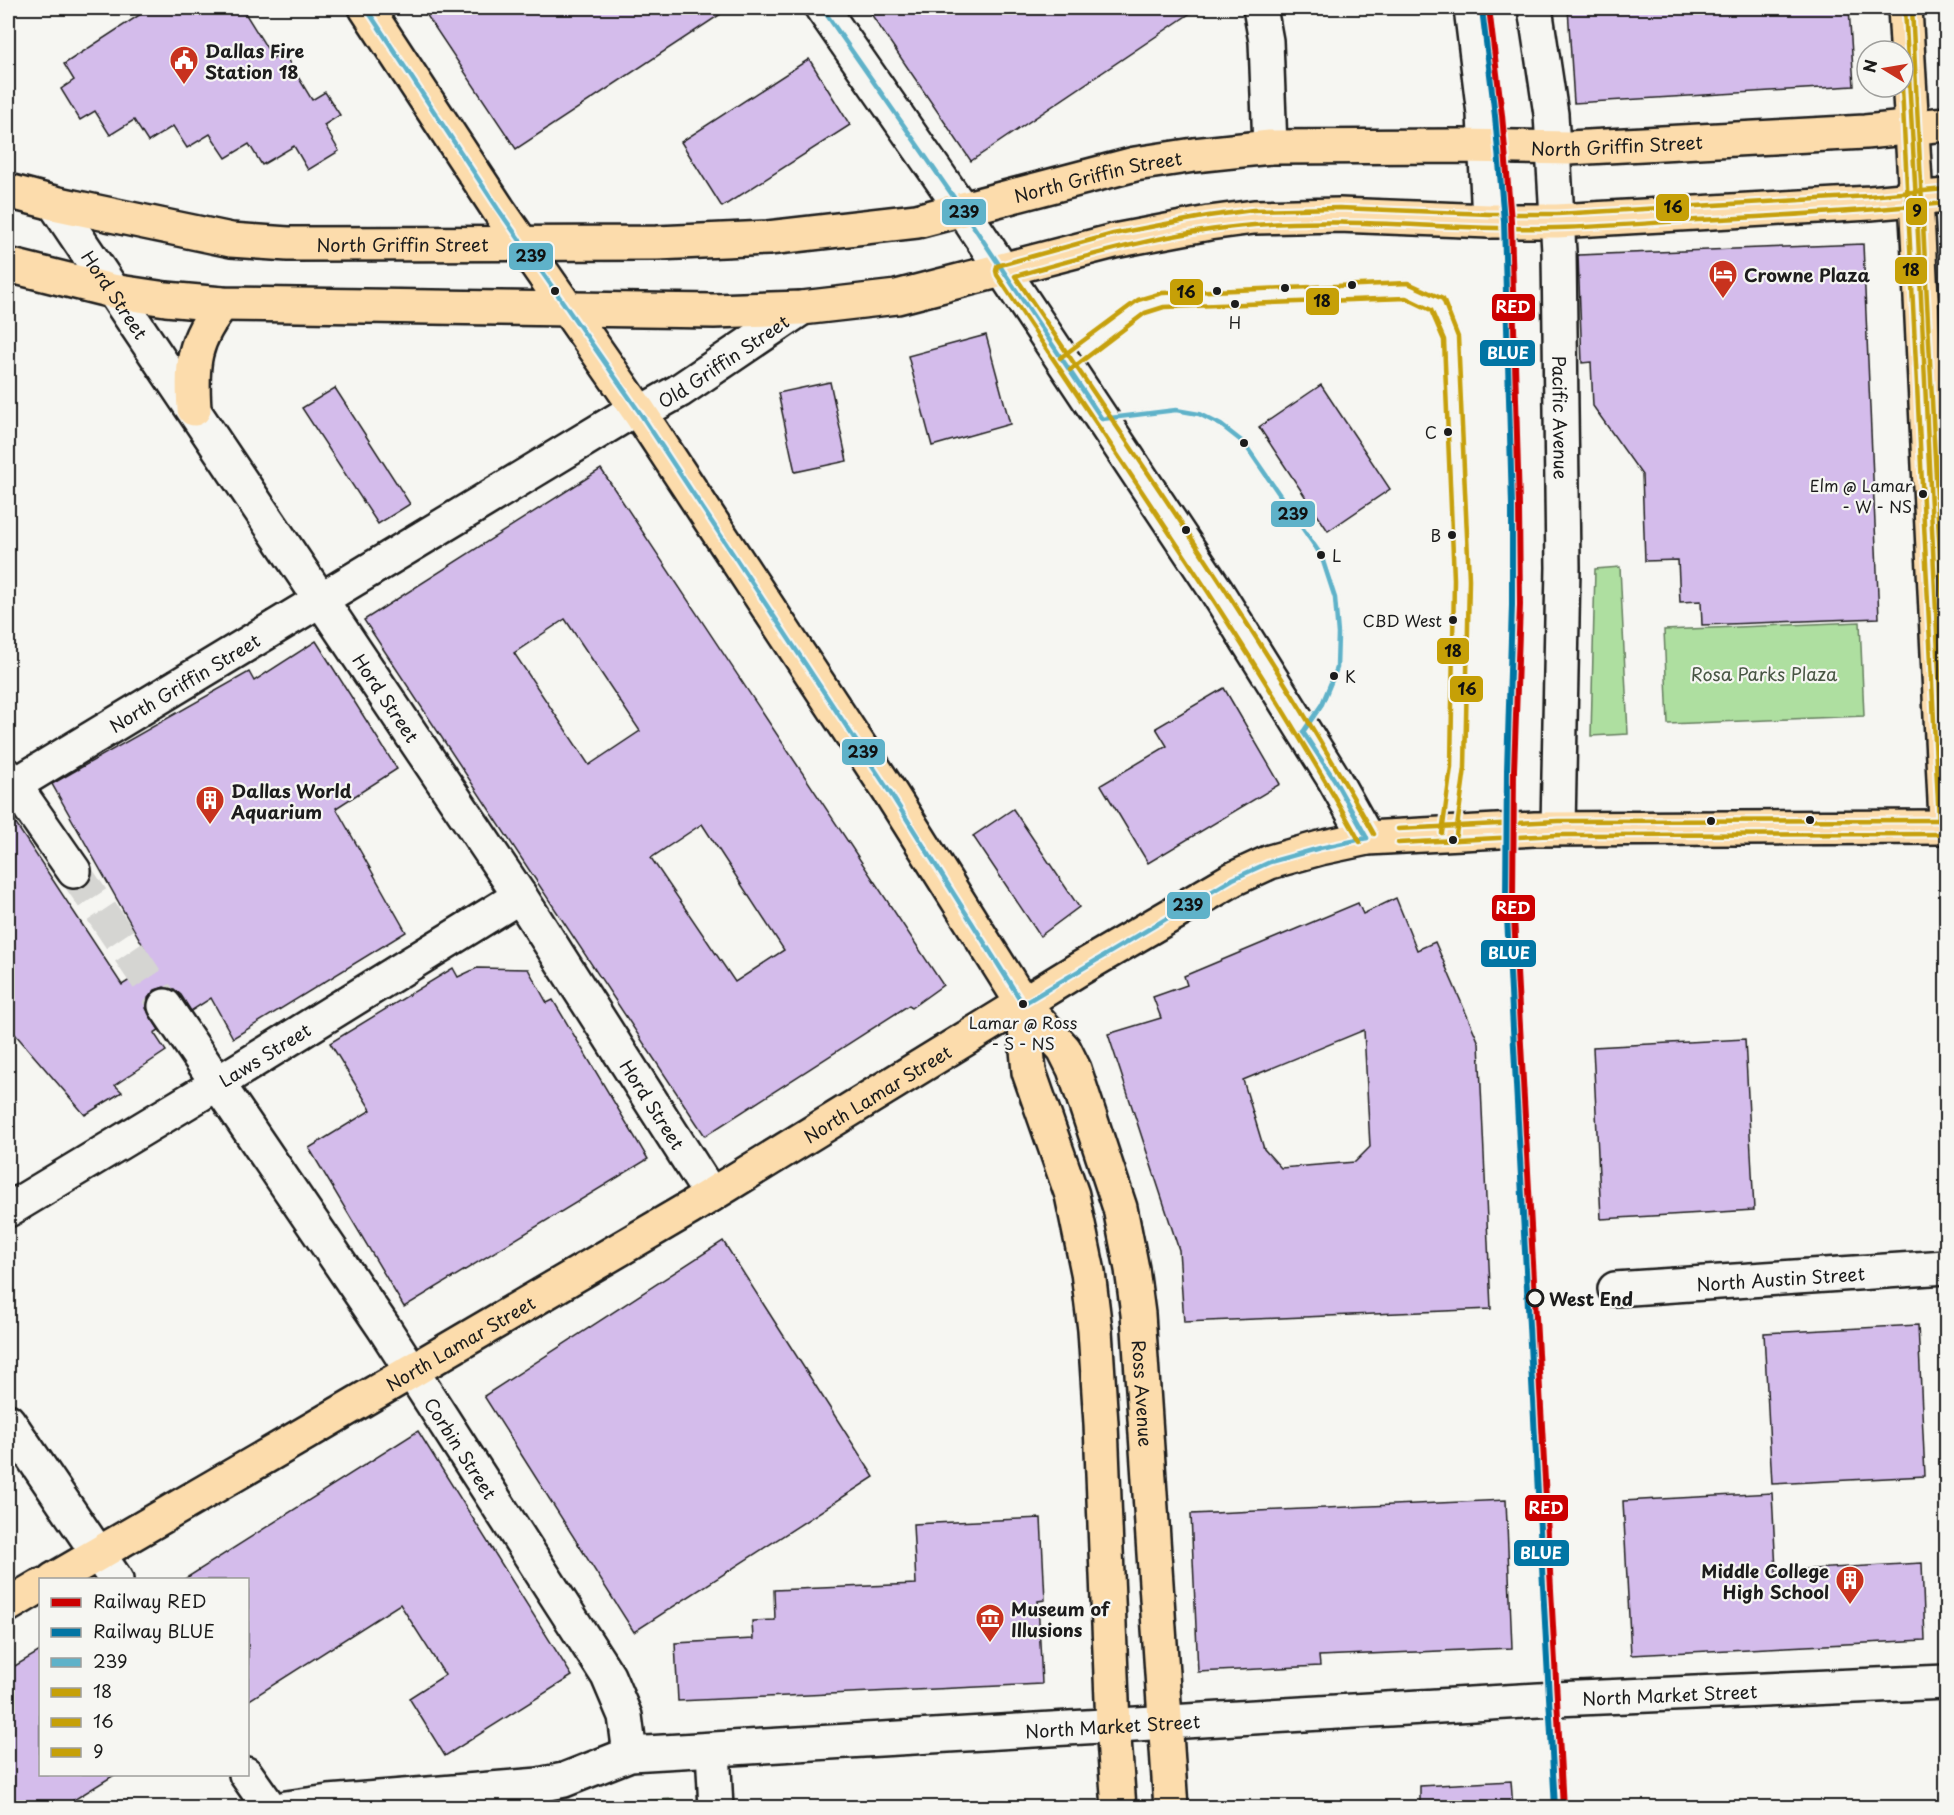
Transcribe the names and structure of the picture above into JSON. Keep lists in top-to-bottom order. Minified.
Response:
{"streets":{"main road":["North Griffin Street","North Lamar Street","Ross Avenue"],"street":["Hord Street","Old Griffin Street","Pacific Avenue","Laws Street","North Austin Street","Corbin Street","North Market Street"]},"crossings":[["North Griffin Street","Hord Street"],["North Griffin Street","Old Griffin Street"],["North Griffin Street","Pacific Avenue"],["North Griffin Street","Ross Avenue"],["Hord Street","Laws Street"],["Hord Street","North Lamar Street"],["Old Griffin Street","Ross Avenue"],["Pacific Avenue","North Lamar Street"],["Laws Street","Corbin Street"],["North Lamar Street","Ross Avenue"],["North Lamar Street","Corbin Street"],["Ross Avenue","North Market Street"],["Corbin Street","North Market Street"]],"parks":["Rosa Parks Plaza"],"places":{"public building":["Dallas Fire Station 18"],"hotel":["Crowne Plaza"],"other":["H","C","Elm @ Lamar - W - NS","B","L","CBD West","K","Lamar @ Ross - S - NS","West End"],"building":["Dallas World Aquarium","Middle College High School"],"museum":["Museum of Illusions"]},"lines":["rail line RED","transit line 239","transit line 16","transit line 9","rail line BLUE","transit line 18"],"legend":["Railway RED","Railway BLUE","239","18","16","9"],"north":"left"}
